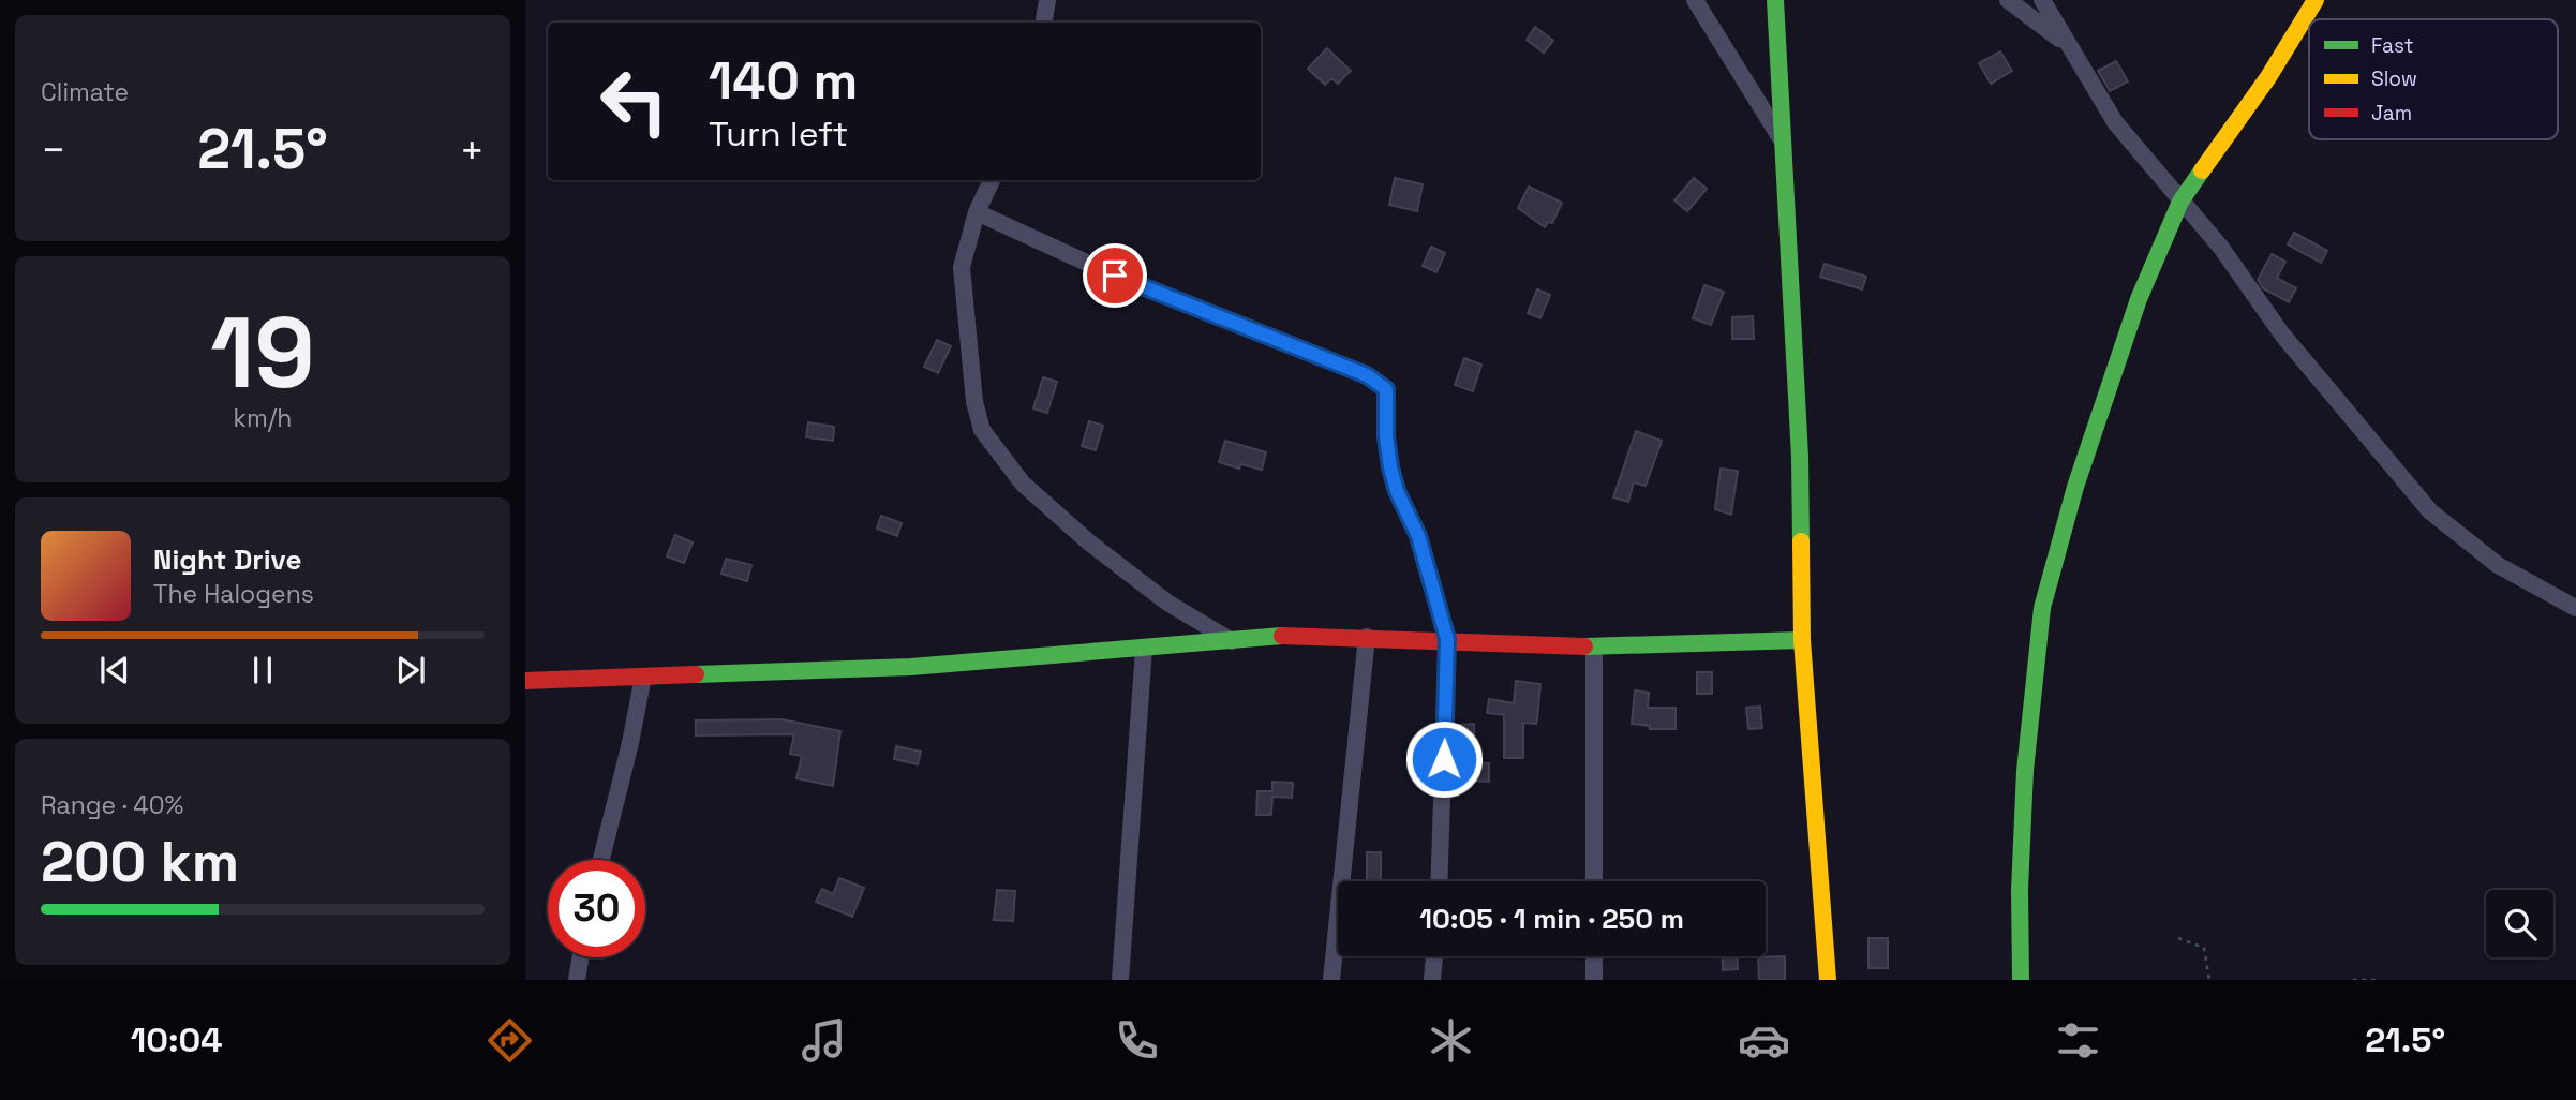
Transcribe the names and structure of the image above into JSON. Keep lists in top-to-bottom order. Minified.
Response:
{"legend":["Fast","Slow","Jam"],"page":{"tile":["Climate",["19","km/h"],["Range · 40%","200 km"]],"turn":["140 m","Turn left"],"heat":["−","21.5°","+"],"song":["Night Drive","The Halogens"],"limit":"30","trip":"10:05 · 1 min · 250 m","tabs":["10:04","21.5°"]}}
